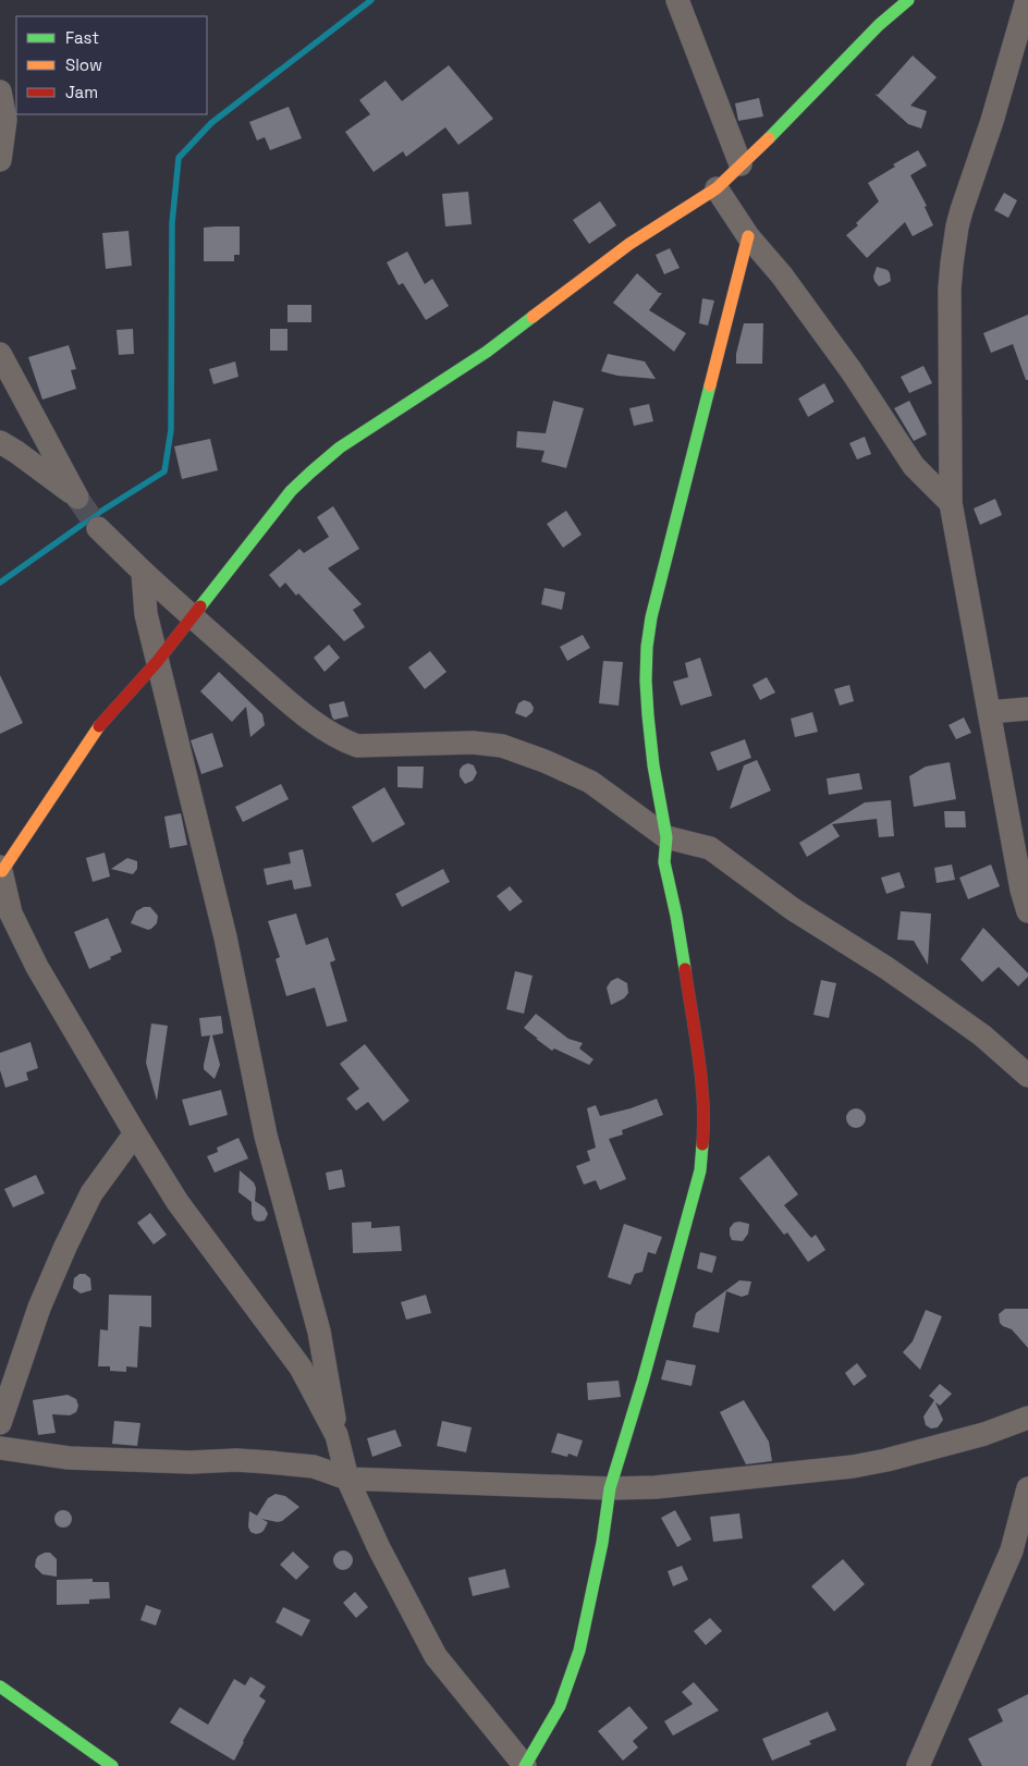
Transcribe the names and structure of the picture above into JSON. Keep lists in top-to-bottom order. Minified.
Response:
{"legend":["Fast","Slow","Jam"]}
